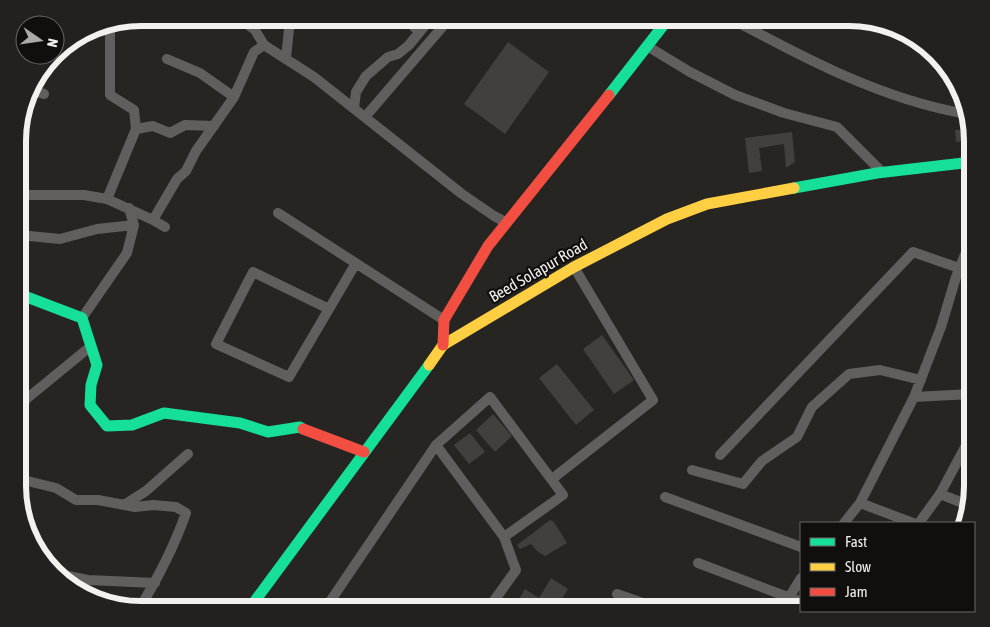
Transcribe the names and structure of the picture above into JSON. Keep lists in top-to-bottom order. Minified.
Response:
{"streets":{"main road":["Beed Solapur Road"]},"legend":["Fast","Slow","Jam"],"north":"right"}
